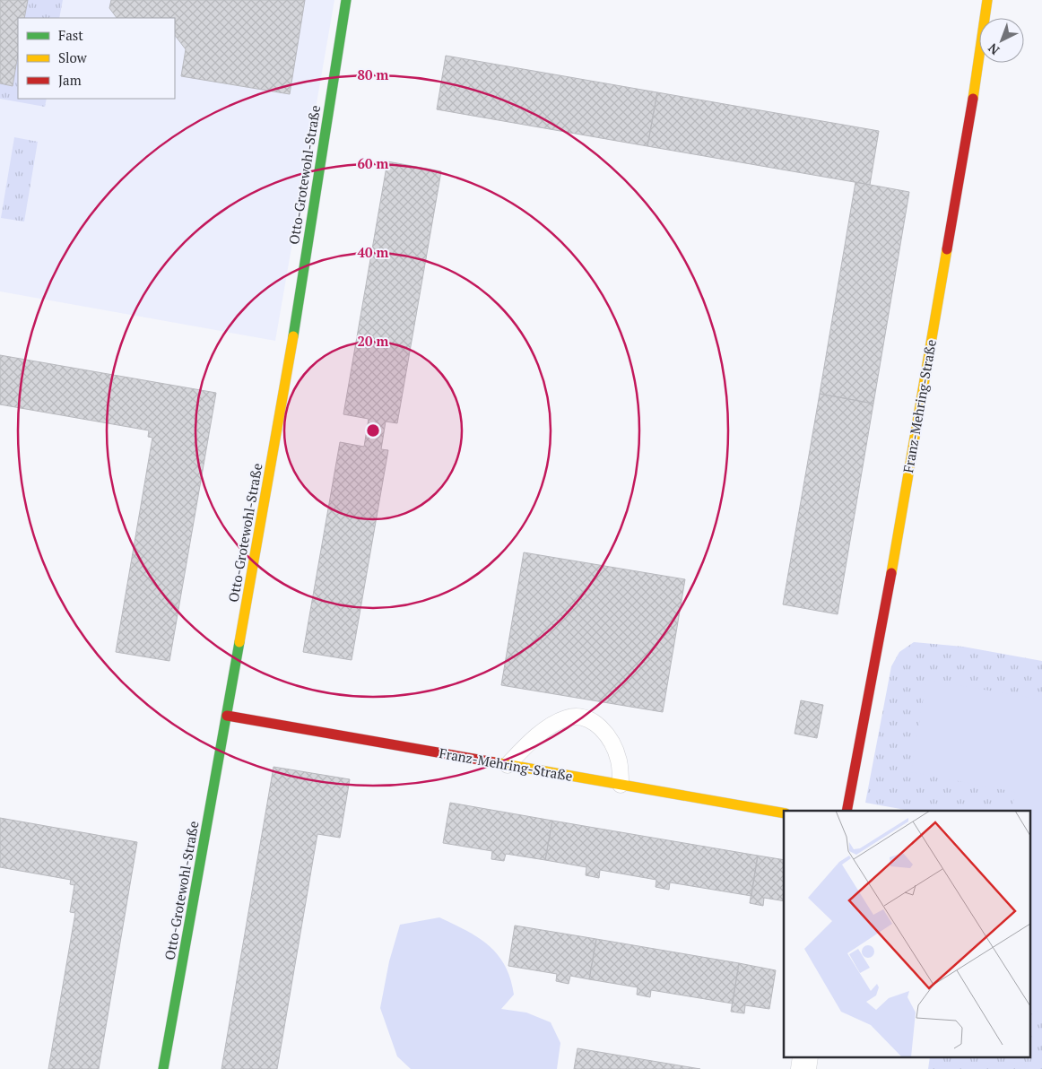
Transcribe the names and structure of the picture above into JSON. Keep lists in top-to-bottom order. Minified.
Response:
{"streets":{"street":["Otto-Grotewohl-Straße","Franz-Mehring-Straße"]},"crossings":[["Otto-Grotewohl-Straße","Franz-Mehring-Straße"]],"legend":["Fast","Slow","Jam"],"north":"bottom left","rings":["80 m","60 m","40 m","20 m"]}
